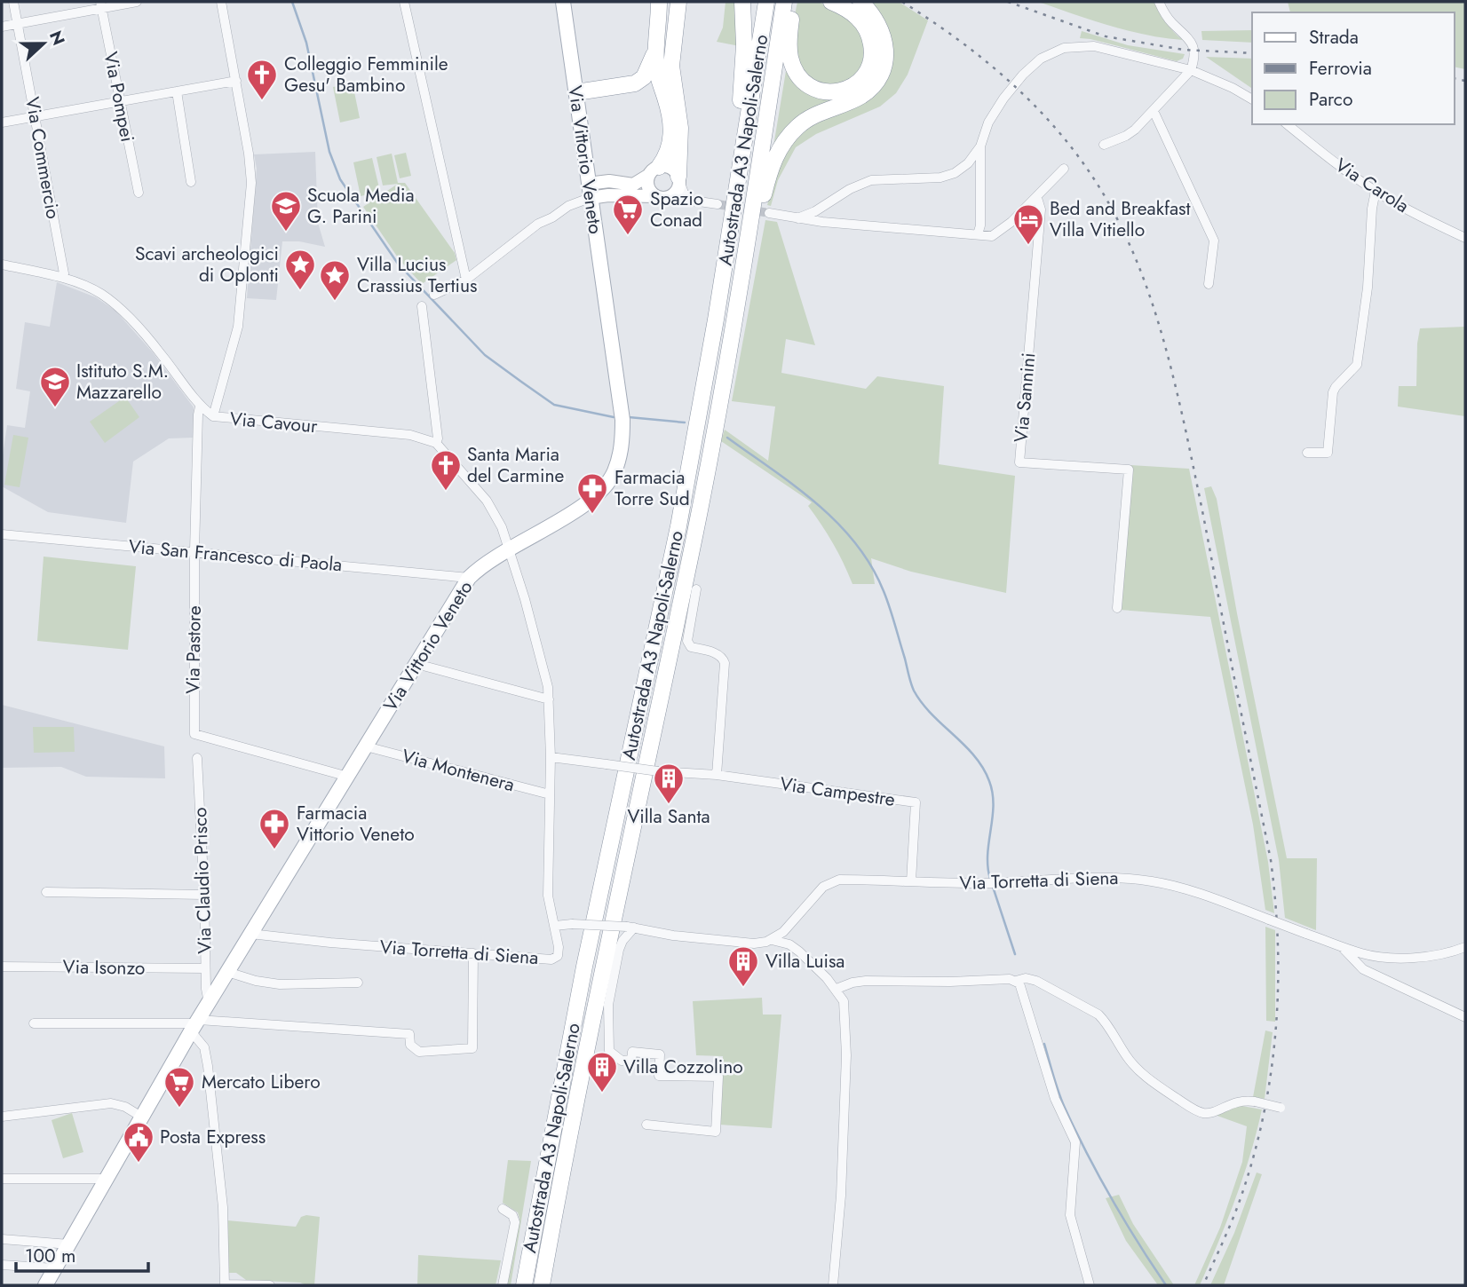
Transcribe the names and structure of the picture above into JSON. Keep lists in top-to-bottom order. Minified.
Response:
{"streets":{"highway":["Autostrada A3 Napoli-Salerno"],"main road":["Via Vittorio Veneto"],"street":["Via Pompei","Via Commercio","Via Carola","Via Sannini","Via Cavour","Via San Francesco di Paola","Via Pastore","Via Montenera","Via Campestre","Via Claudio Prisco","Via Torretta di Siena","Via Isonzo"]},"crossings":[["Via Commercio","Via Cavour"],["Via Vittorio Veneto","Via San Francesco di Paola"],["Via Vittorio Veneto","Via Pastore"],["Via Vittorio Veneto","Via Montenera"],["Via Vittorio Veneto","Via Claudio Prisco"],["Via Vittorio Veneto","Via Torretta di Siena"],["Via Cavour","Via Pastore"],["Via San Francesco di Paola","Via Pastore"],["Via Campestre","Via Torretta di Siena"],["Via Claudio Prisco","Via Isonzo"]],"places":{"church":["Colleggio Femminile Gesu' Bambino","Santa Maria del Carmine"],"school or university":["Scuola Media G. Parini","Istituto S.M. Mazzarello"],"supermarket":["Spazio Conad","Mercato Libero"],"hotel":["Bed and Breakfast Villa Vitiello"],"place":["Scavi archeologici di Oplonti","Villa Lucius Crassius Tertius"],"pharmacy":["Farmacia Torre Sud","Farmacia Vittorio Veneto"],"building":["Villa Santa","Villa Luisa","Villa Cozzolino"],"public building":["Posta Express"]},"legend":["Strada","Ferrovia","Parco"],"scale_bar":"100 m","north":"right"}
